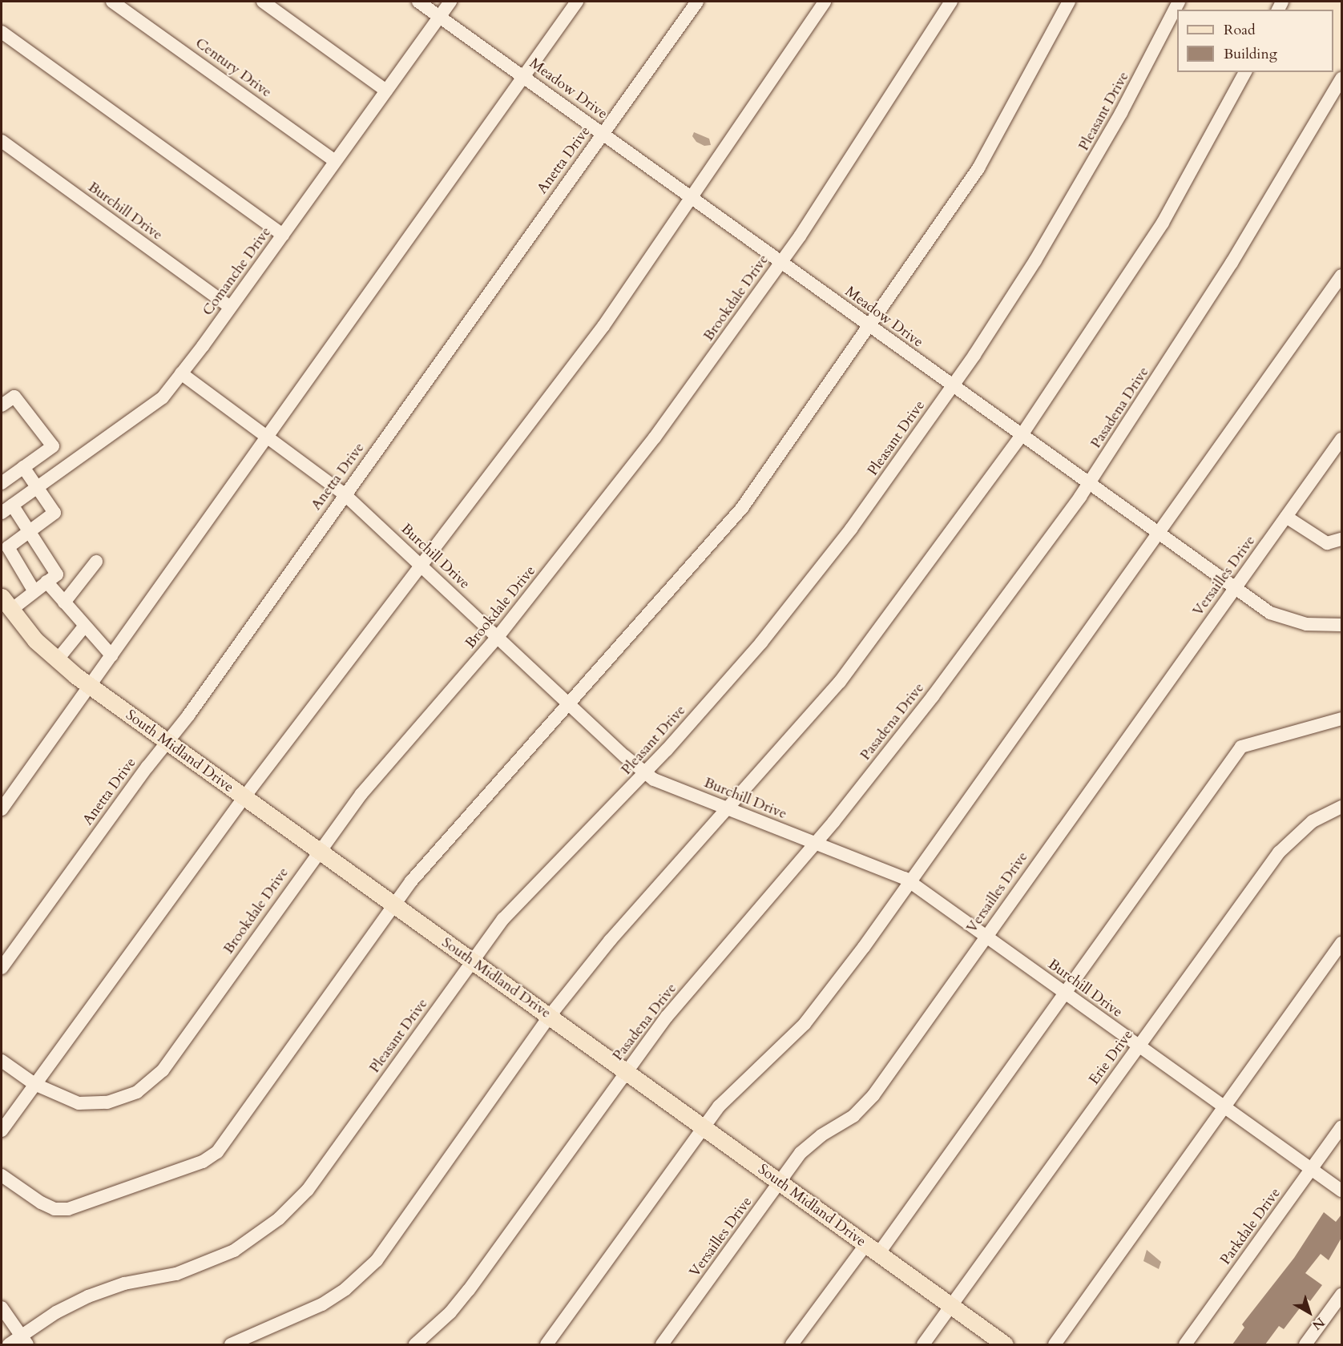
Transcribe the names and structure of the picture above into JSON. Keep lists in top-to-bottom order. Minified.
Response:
{"streets":{"main road":["South Midland Drive"],"street":["Century Drive","Meadow Drive","Pleasant Drive","Anetta Drive","Burchill Drive","Comanche Drive","Brookdale Drive","Pasadena Drive","Versailles Drive","Erie Drive","Parkdale Drive"]},"crossings":[["Century Drive","Comanche Drive"],["Meadow Drive","Pleasant Drive"],["Meadow Drive","Anetta Drive"],["Meadow Drive","Comanche Drive"],["Meadow Drive","Brookdale Drive"],["Meadow Drive","Pasadena Drive"],["Meadow Drive","Versailles Drive"],["Pleasant Drive","Burchill Drive"],["Pleasant Drive","South Midland Drive"],["Anetta Drive","Burchill Drive"],["Anetta Drive","South Midland Drive"],["Burchill Drive","Comanche Drive"],["Burchill Drive","Brookdale Drive"],["Burchill Drive","Pasadena Drive"],["Burchill Drive","Versailles Drive"],["Burchill Drive","Erie Drive"],["Burchill Drive","Parkdale Drive"],["Brookdale Drive","South Midland Drive"],["Pasadena Drive","South Midland Drive"],["Versailles Drive","South Midland Drive"],["South Midland Drive","Erie Drive"]],"legend":["Road","Building"],"north":"bottom right"}
